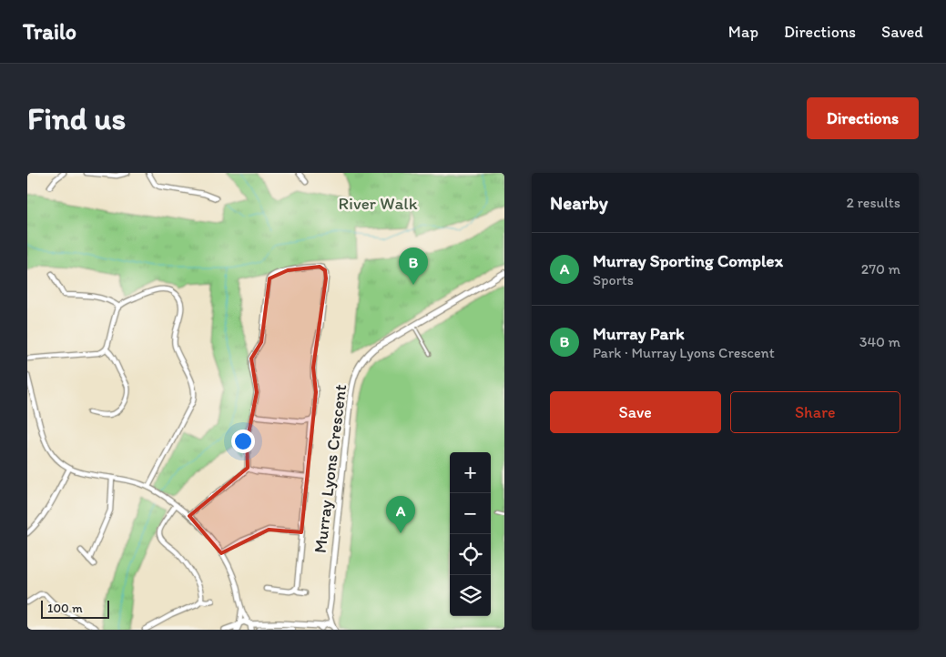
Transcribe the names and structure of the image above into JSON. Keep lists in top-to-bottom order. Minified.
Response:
{"streets":{"street":["Murray Lyons Crescent"]},"parks":["River Walk"],"scale_bar":"100 m","page":{"header":"Trailo","nav":["Map","Directions","Saved"],"buttons":["Directions",["Save","Share"]],"title":"Find us","heading":["Nearby","2 results"],"list":[{"mark":"A","name":"Murray Sporting Complex","note":"Sports","value":"270 m"},{"mark":"B","name":"Murray Park","note":"Park · Murray Lyons Crescent","value":"340 m"}],"pins":["B","A"],"map_buttons":["+","−"],"scale":"100 m"}}
